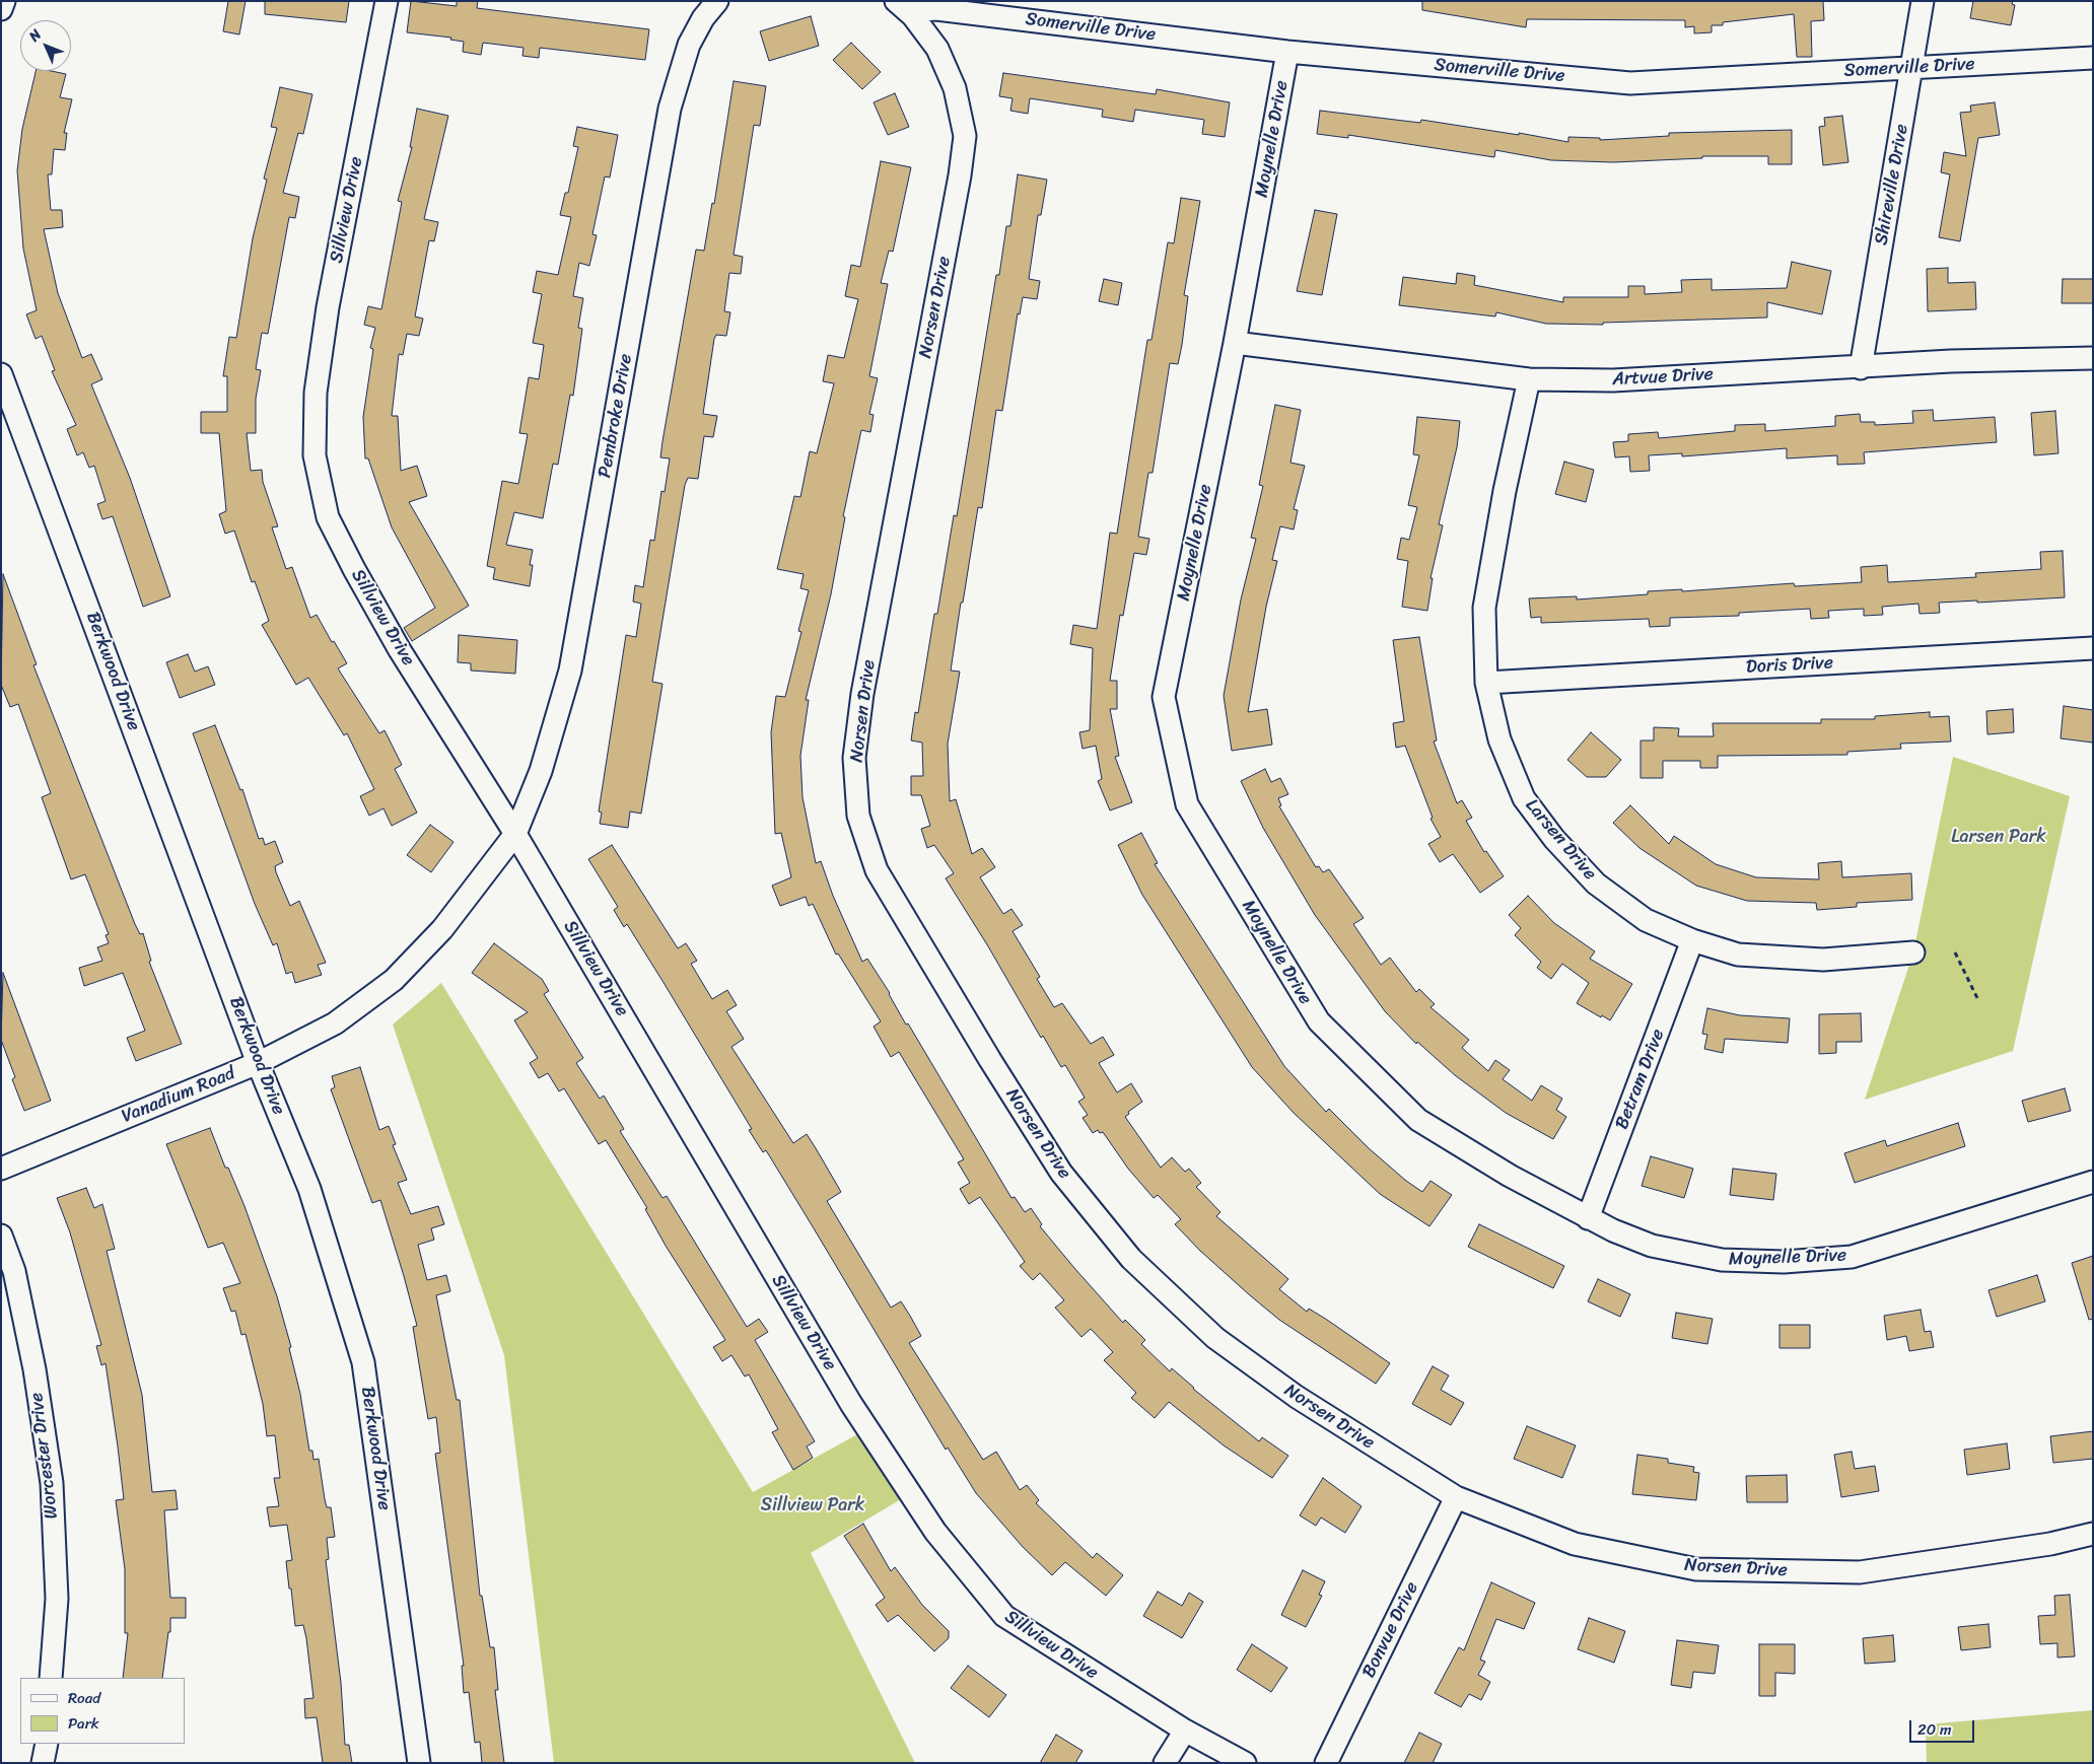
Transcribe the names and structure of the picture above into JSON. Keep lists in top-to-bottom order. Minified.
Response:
{"streets":{"street":["Somerville Drive","Moynelle Drive","Shireville Drive","Sillview Drive","Norsen Drive","Artvue Drive","Pembroke Drive","Doris Drive","Berkwood Drive","Larsen Drive","Betram Drive","Vanadium Road","Worcester Drive","Bonvue Drive"]},"crossings":[["Somerville Drive","Moynelle Drive"],["Somerville Drive","Shireville Drive"],["Somerville Drive","Norsen Drive"],["Moynelle Drive","Artvue Drive"],["Moynelle Drive","Betram Drive"],["Shireville Drive","Artvue Drive"],["Sillview Drive","Pembroke Drive"],["Sillview Drive","Vanadium Road"],["Norsen Drive","Bonvue Drive"],["Artvue Drive","Larsen Drive"],["Pembroke Drive","Vanadium Road"],["Doris Drive","Larsen Drive"],["Berkwood Drive","Vanadium Road"],["Larsen Drive","Betram Drive"]],"parks":["Larsen Park","Sillview Park"],"legend":["Road","Park"],"scale_bar":"20 m","north":"top left"}
